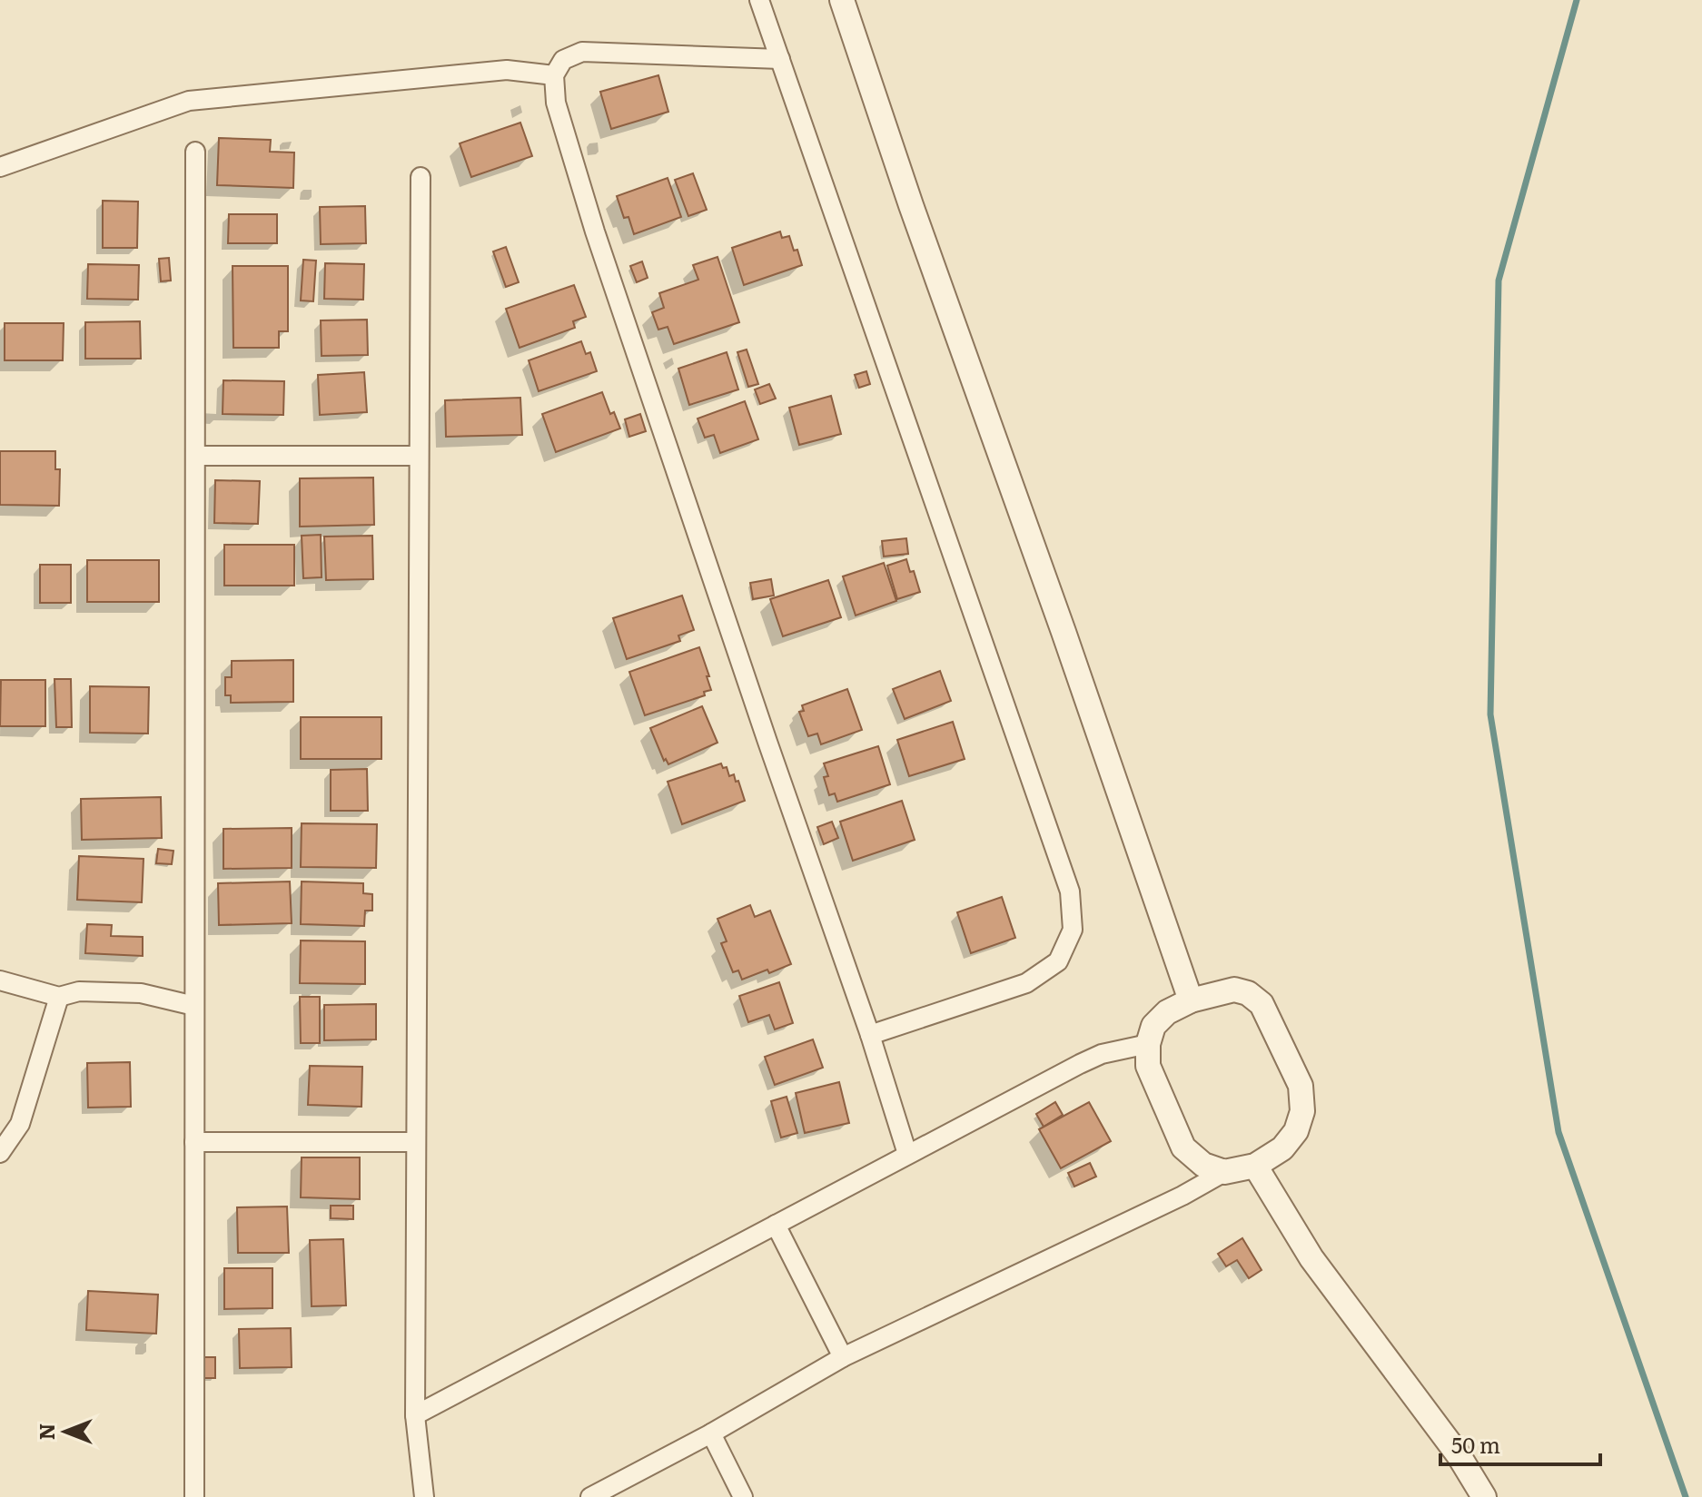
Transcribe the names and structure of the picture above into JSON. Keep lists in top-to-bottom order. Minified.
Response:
{"scale_bar":"50 m","north":"left"}
